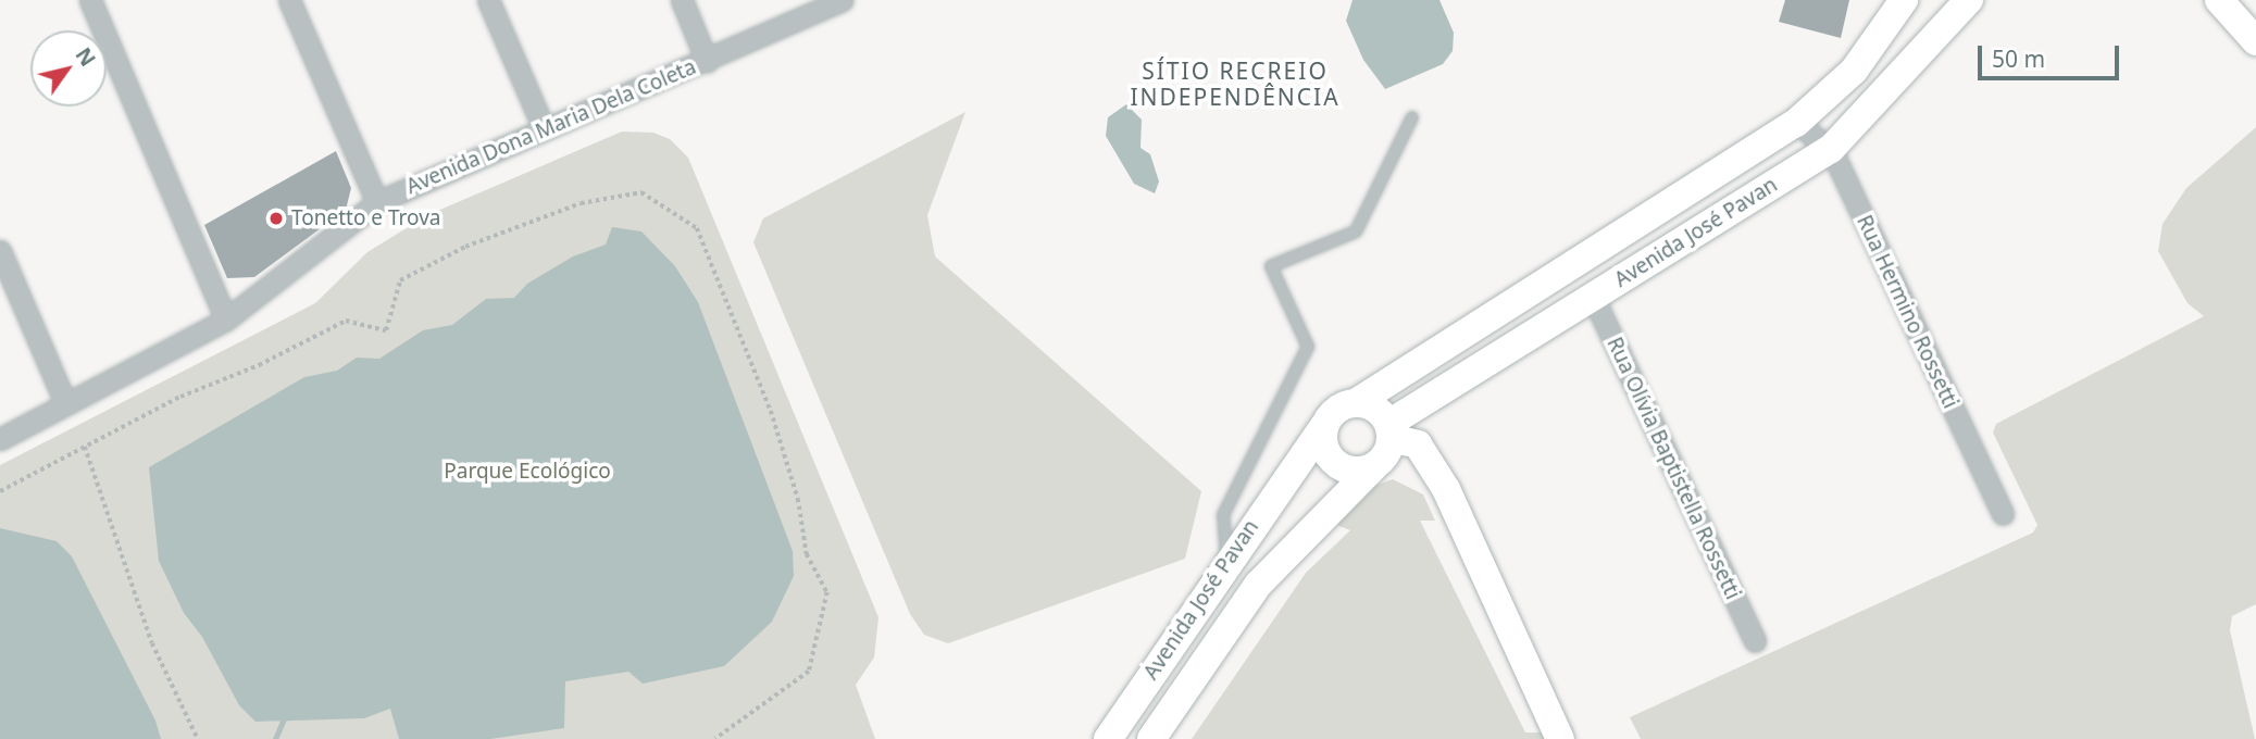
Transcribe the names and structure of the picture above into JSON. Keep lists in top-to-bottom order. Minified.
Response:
{"streets":{"street":["Avenida Dona Maria Dela Coleta","Avenida José Pavan","Rua Hermino Rossetti","Rua Olívia Baptistella Rossetti"]},"crossings":[["Avenida José Pavan","Rua Hermino Rossetti"],["Avenida José Pavan","Rua Olívia Baptistella Rossetti"]],"districts":["SÍTIO RECREIO INDEPENDÊNCIA"],"parks":["Parque Ecológico"],"places":["Tonetto e Trova"],"scale_bar":"50 m","north":"top right"}
